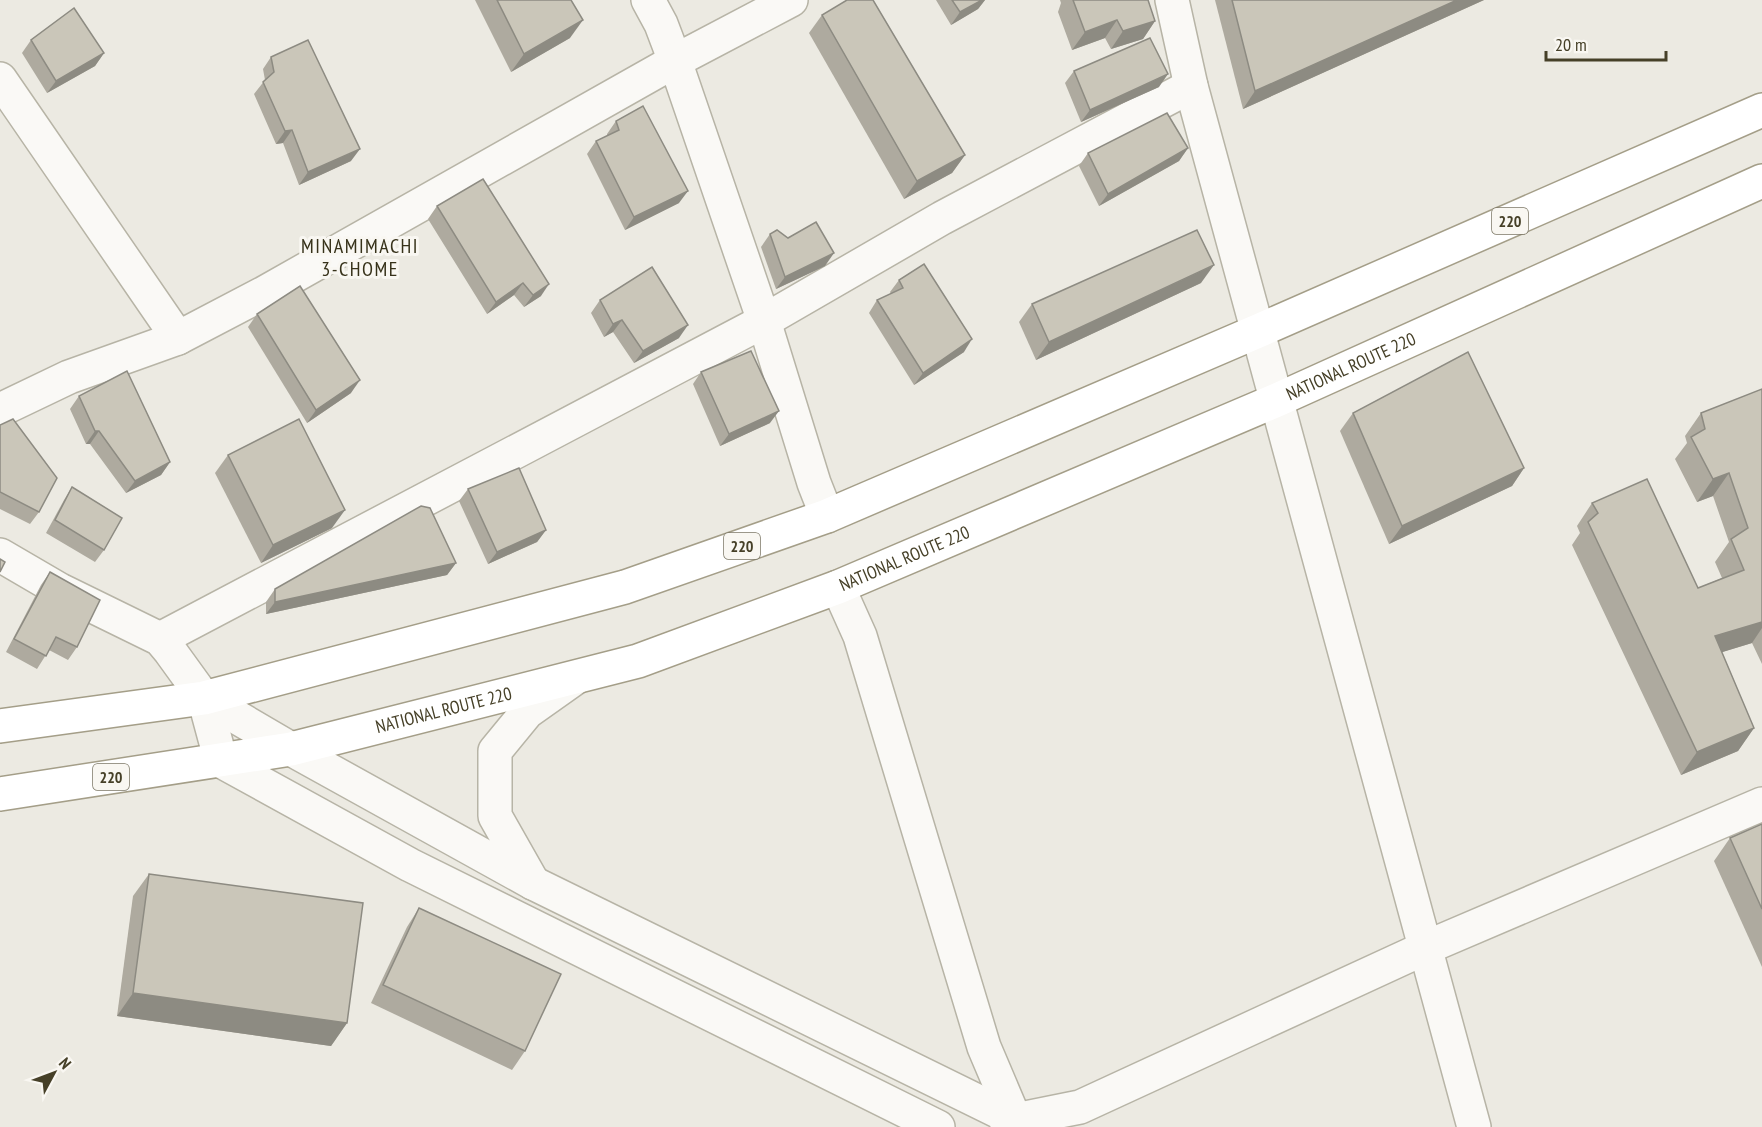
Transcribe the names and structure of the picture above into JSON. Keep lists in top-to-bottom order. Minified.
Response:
{"streets":{"highway":["220","NATIONAL ROUTE 220"]},"districts":["MINAMIMACHI 3-CHOME"],"scale_bar":"20 m","north":"top right"}
